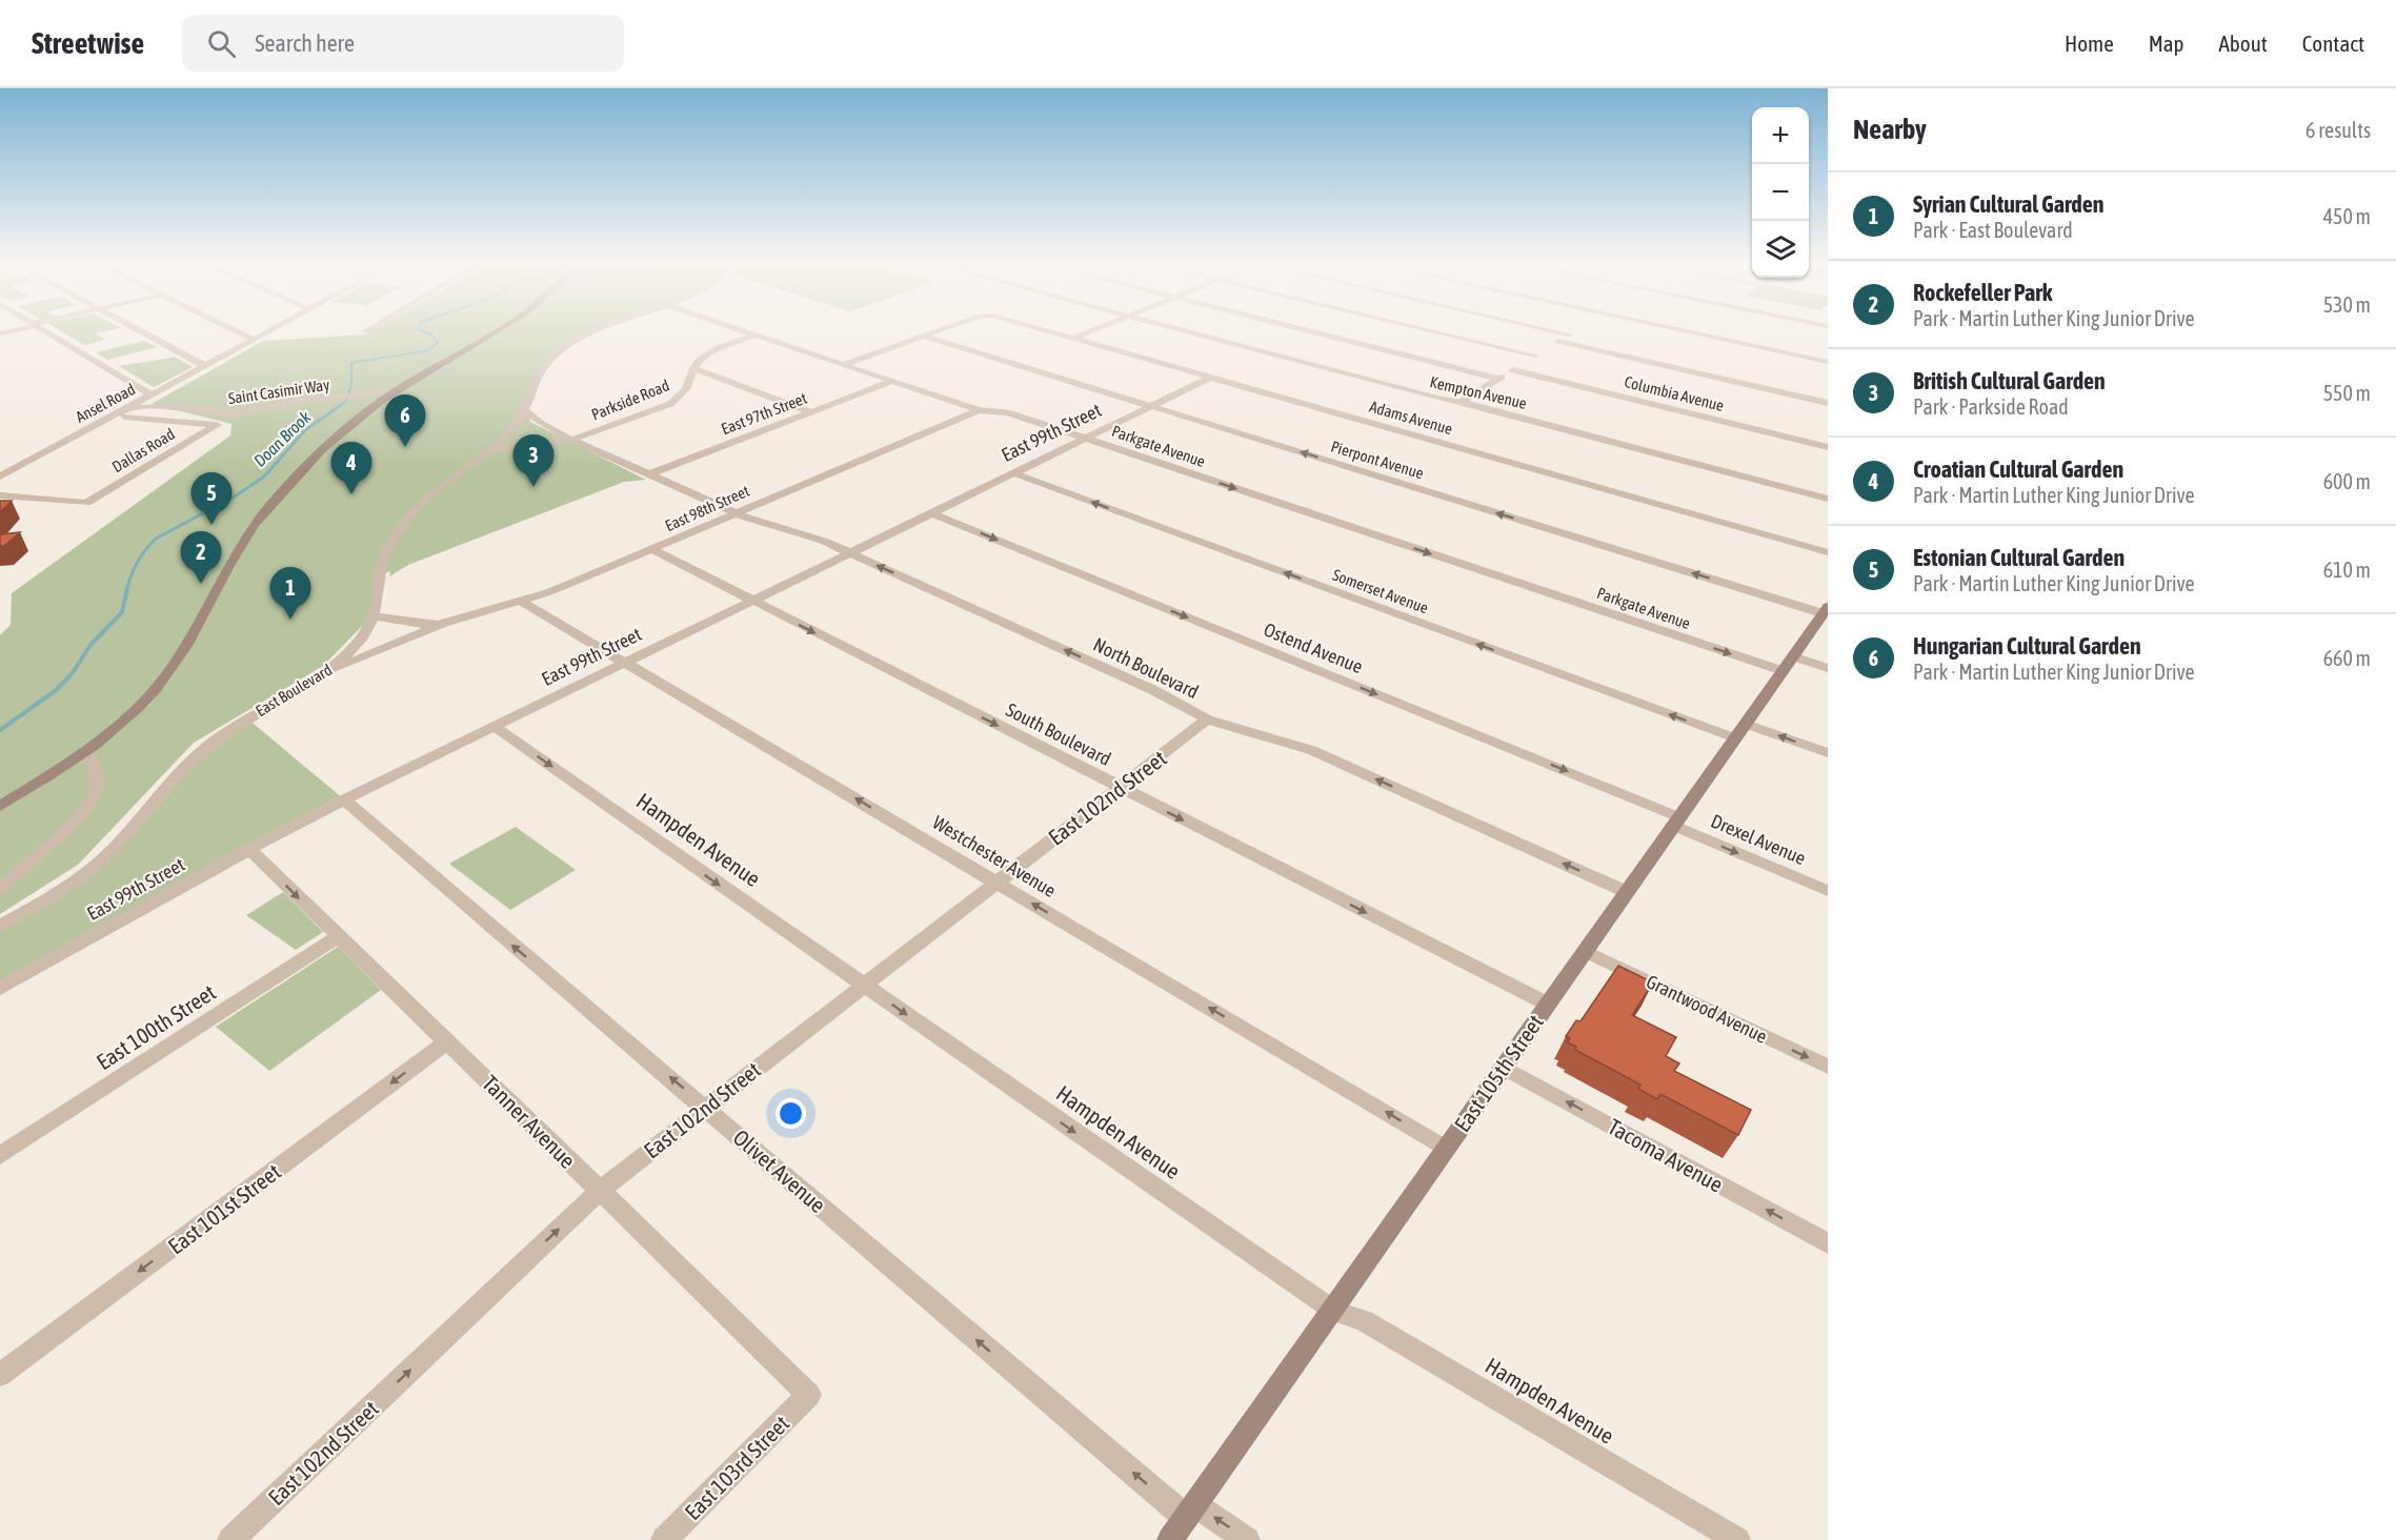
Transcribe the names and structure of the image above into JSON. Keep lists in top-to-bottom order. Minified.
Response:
{"streets":{"main road":["East 105th Street"],"street":["Saint Casimir Way","Kempton Avenue","Columbia Avenue","Parkside Road","Ansel Road","East 97th Street","Adams Avenue","East 99th Street","Parkgate Avenue","Dallas Road","Pierpont Avenue","East 98th Street","Somerset Avenue","Ostend Avenue","North Boulevard","East Boulevard","South Boulevard","East 102nd Street","Hampden Avenue","Drexel Avenue","Westchester Avenue","Grantwood Avenue","East 100th Street","Tanner Avenue","Tacoma Avenue","Olivet Avenue","East 101st Street","East 103rd Street"]},"crossings":[["Saint Casimir Way","Ansel Road"],["Parkside Road","Parkgate Avenue"],["Parkside Road","North Boulevard"],["Parkside Road","East Boulevard"],["Ansel Road","Dallas Road"],["East 97th Street","Parkgate Avenue"],["East 97th Street","North Boulevard"],["Adams Avenue","East 99th Street"],["Adams Avenue","Pierpont Avenue"],["East 99th Street","Parkgate Avenue"],["East 99th Street","Pierpont Avenue"],["East 99th Street","Somerset Avenue"],["East 99th Street","Ostend Avenue"],["East 99th Street","North Boulevard"],["East 99th Street","South Boulevard"],["East 99th Street","Hampden Avenue"],["East 99th Street","Westchester Avenue"],["East 99th Street","Tanner Avenue"],["East 99th Street","Olivet Avenue"],["Parkgate Avenue","East 98th Street"],["Parkgate Avenue","East 105th Street"],["Pierpont Avenue","East 105th Street"],["East 98th Street","North Boulevard"],["East 98th Street","East Boulevard"],["East 98th Street","South Boulevard"],["East 98th Street","Westchester Avenue"],["Somerset Avenue","East 105th Street"],["Ostend Avenue","Drexel Avenue"],["Ostend Avenue","East 105th Street"],["North Boulevard","East Boulevard"],["North Boulevard","East 102nd Street"],["North Boulevard","East 105th Street"],["South Boulevard","East 102nd Street"],["South Boulevard","East 105th Street"],["East 102nd Street","Hampden Avenue"],["East 102nd Street","Westchester Avenue"],["East 102nd Street","Tanner Avenue"],["East 102nd Street","Olivet Avenue"],["Hampden Avenue","East 105th Street"],["Drexel Avenue","East 105th Street"],["Westchester Avenue","East 105th Street"],["Grantwood Avenue","East 105th Street"],["East 100th Street","Tanner Avenue"],["East 105th Street","Tacoma Avenue"],["East 105th Street","Olivet Avenue"],["Tanner Avenue","East 101st Street"],["Tanner Avenue","East 103rd Street"]],"one_way":["Parkgate Avenue","Somerset Avenue","Ostend Avenue","North Boulevard","South Boulevard","East 102nd Street","Hampden Avenue","Westchester Avenue","Grantwood Avenue","Tacoma Avenue","Olivet Avenue","East 101st Street"],"water":["Doan Brook"],"page":{"header":"Streetwise","search":"Search here","nav":["Home","Map","About","Contact"],"heading":["Nearby","6 results"],"map_buttons":["+","−"],"list":[{"mark":"1","name":"Syrian Cultural Garden","note":"Park · East Boulevard","value":"450 m"},{"mark":"2","name":"Rockefeller Park","note":"Park · Martin Luther King Junior Drive","value":"530 m"},{"mark":"3","name":"British Cultural Garden","note":"Park · Parkside Road","value":"550 m"},{"mark":"4","name":"Croatian Cultural Garden","note":"Park · Martin Luther King Junior Drive","value":"600 m"},{"mark":"5","name":"Estonian Cultural Garden","note":"Park · Martin Luther King Junior Drive","value":"610 m"},{"mark":"6","name":"Hungarian Cultural Garden","note":"Park · Martin Luther King Junior Drive","value":"660 m"}],"pins":["6","3","4","5","2","1"]}}
